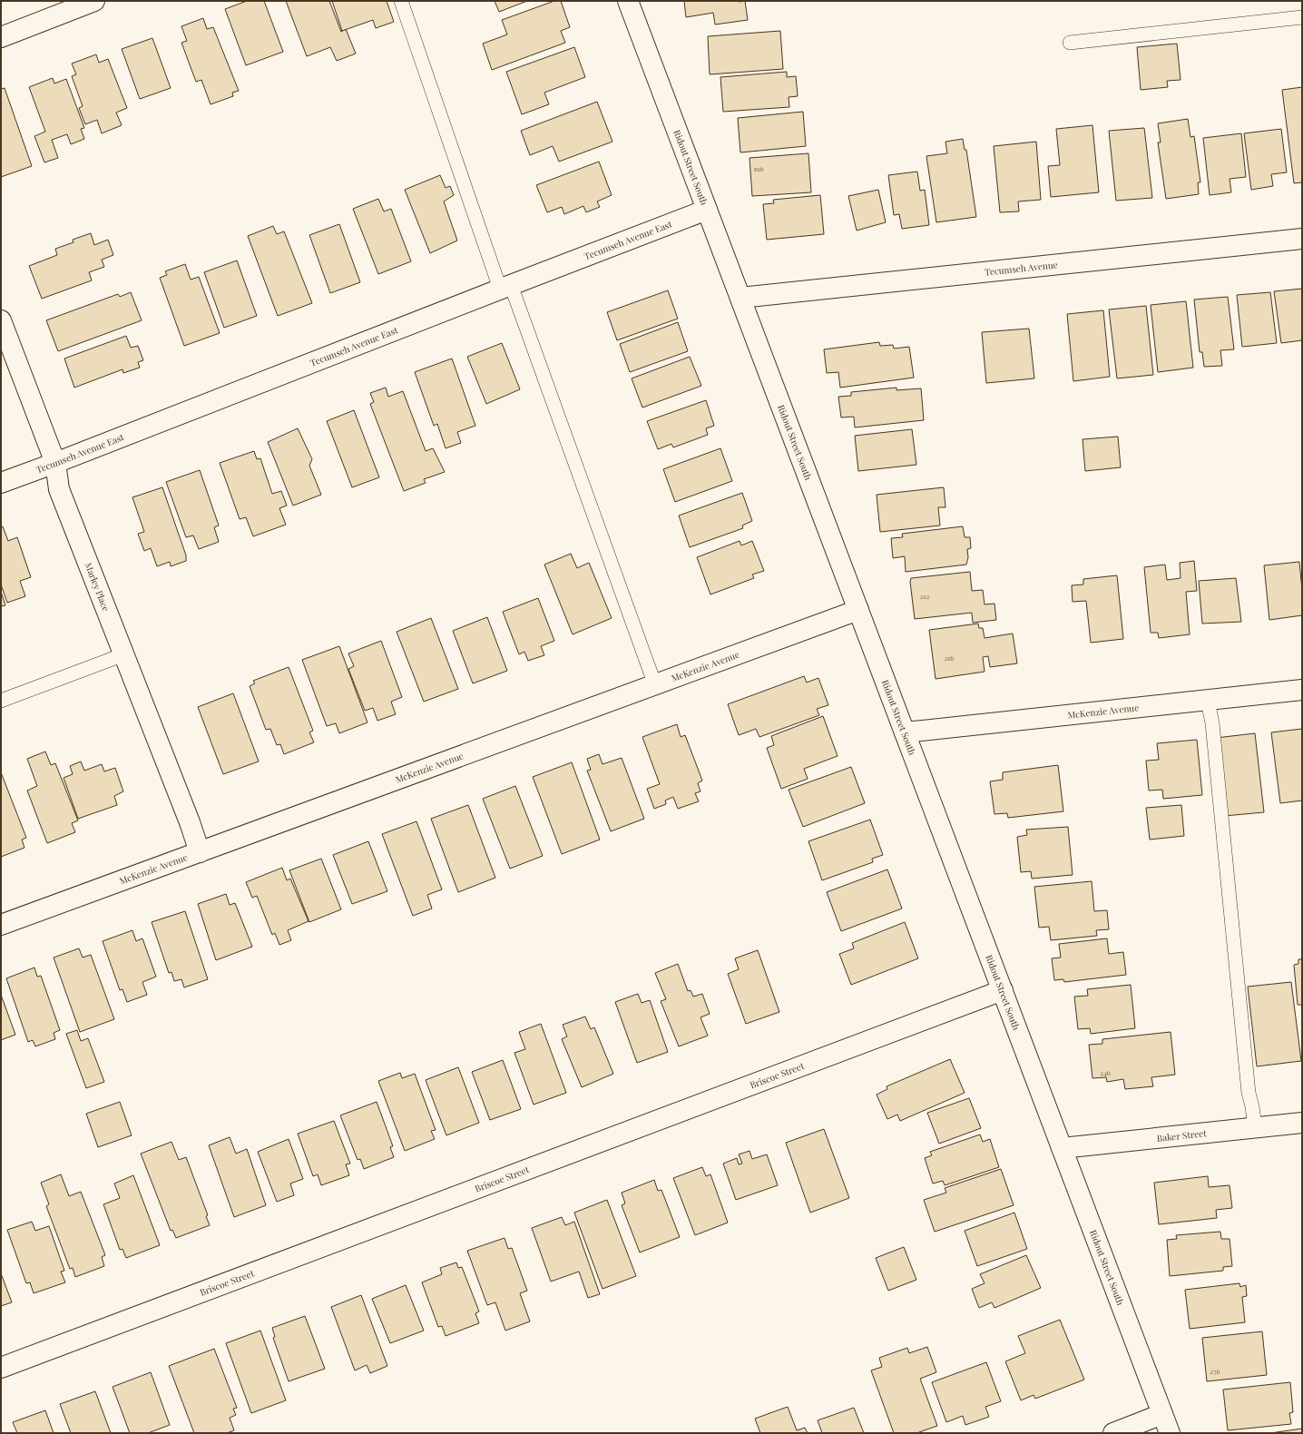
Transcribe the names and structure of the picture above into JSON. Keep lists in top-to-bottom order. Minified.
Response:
{"streets":{"street":["Ridout Street South","Tecumseh Avenue East","Tecumseh Avenue","Marley Place","McKenzie Avenue","Briscoe Street","Baker Street"]},"crossings":[["Ridout Street South","Tecumseh Avenue East"],["Ridout Street South","Tecumseh Avenue"],["Ridout Street South","McKenzie Avenue"],["Ridout Street South","Briscoe Street"],["Ridout Street South","Baker Street"],["Tecumseh Avenue East","Marley Place"],["Marley Place","McKenzie Avenue"]],"house_numbers":["196","212","216","246","256"]}
